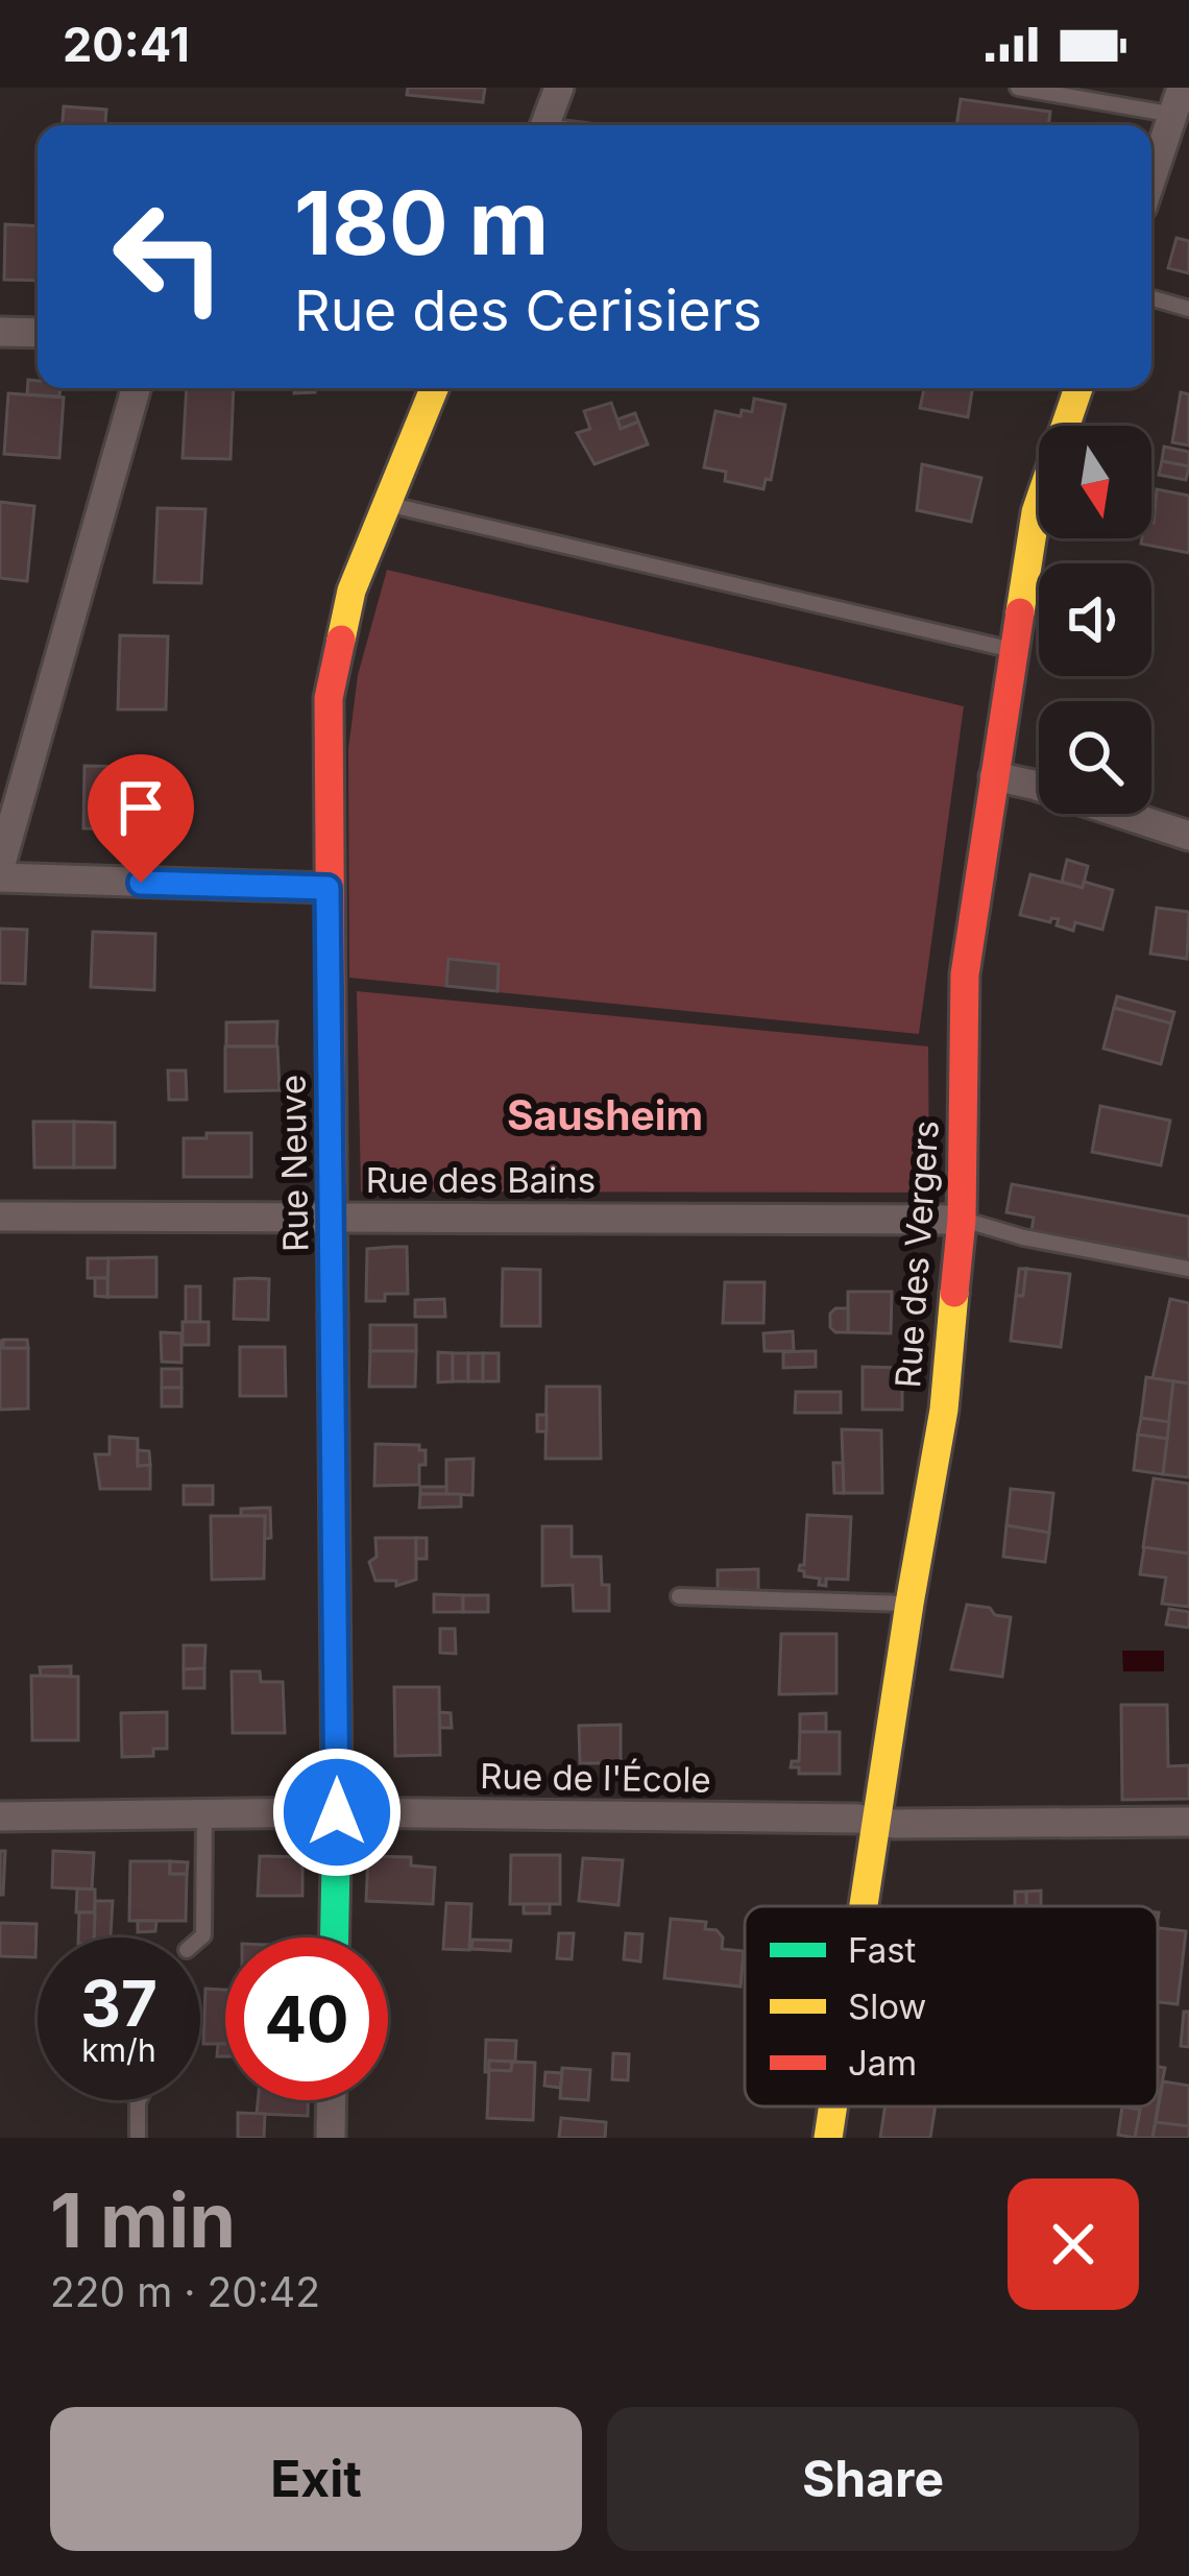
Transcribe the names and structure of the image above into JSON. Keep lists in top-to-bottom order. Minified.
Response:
{"streets":{"street":["Rue Neuve","Rue des Bains","Rue des Vergers","Rue de l'École"]},"crossings":[["Rue Neuve","Rue des Bains"],["Rue Neuve","Rue de l'École"],["Rue des Bains","Rue des Vergers"],["Rue des Vergers","Rue de l'École"]],"districts":["Sausheim"],"legend":["Fast","Slow","Jam"],"north":"bottom","page":{"status":"20:41","turn":["180 m","Rue des Cerisiers"],"speed":"37 km/h","limit":"40","heading":["1 min","220 m · 20:42"],"buttons":["Exit","Share"]}}
